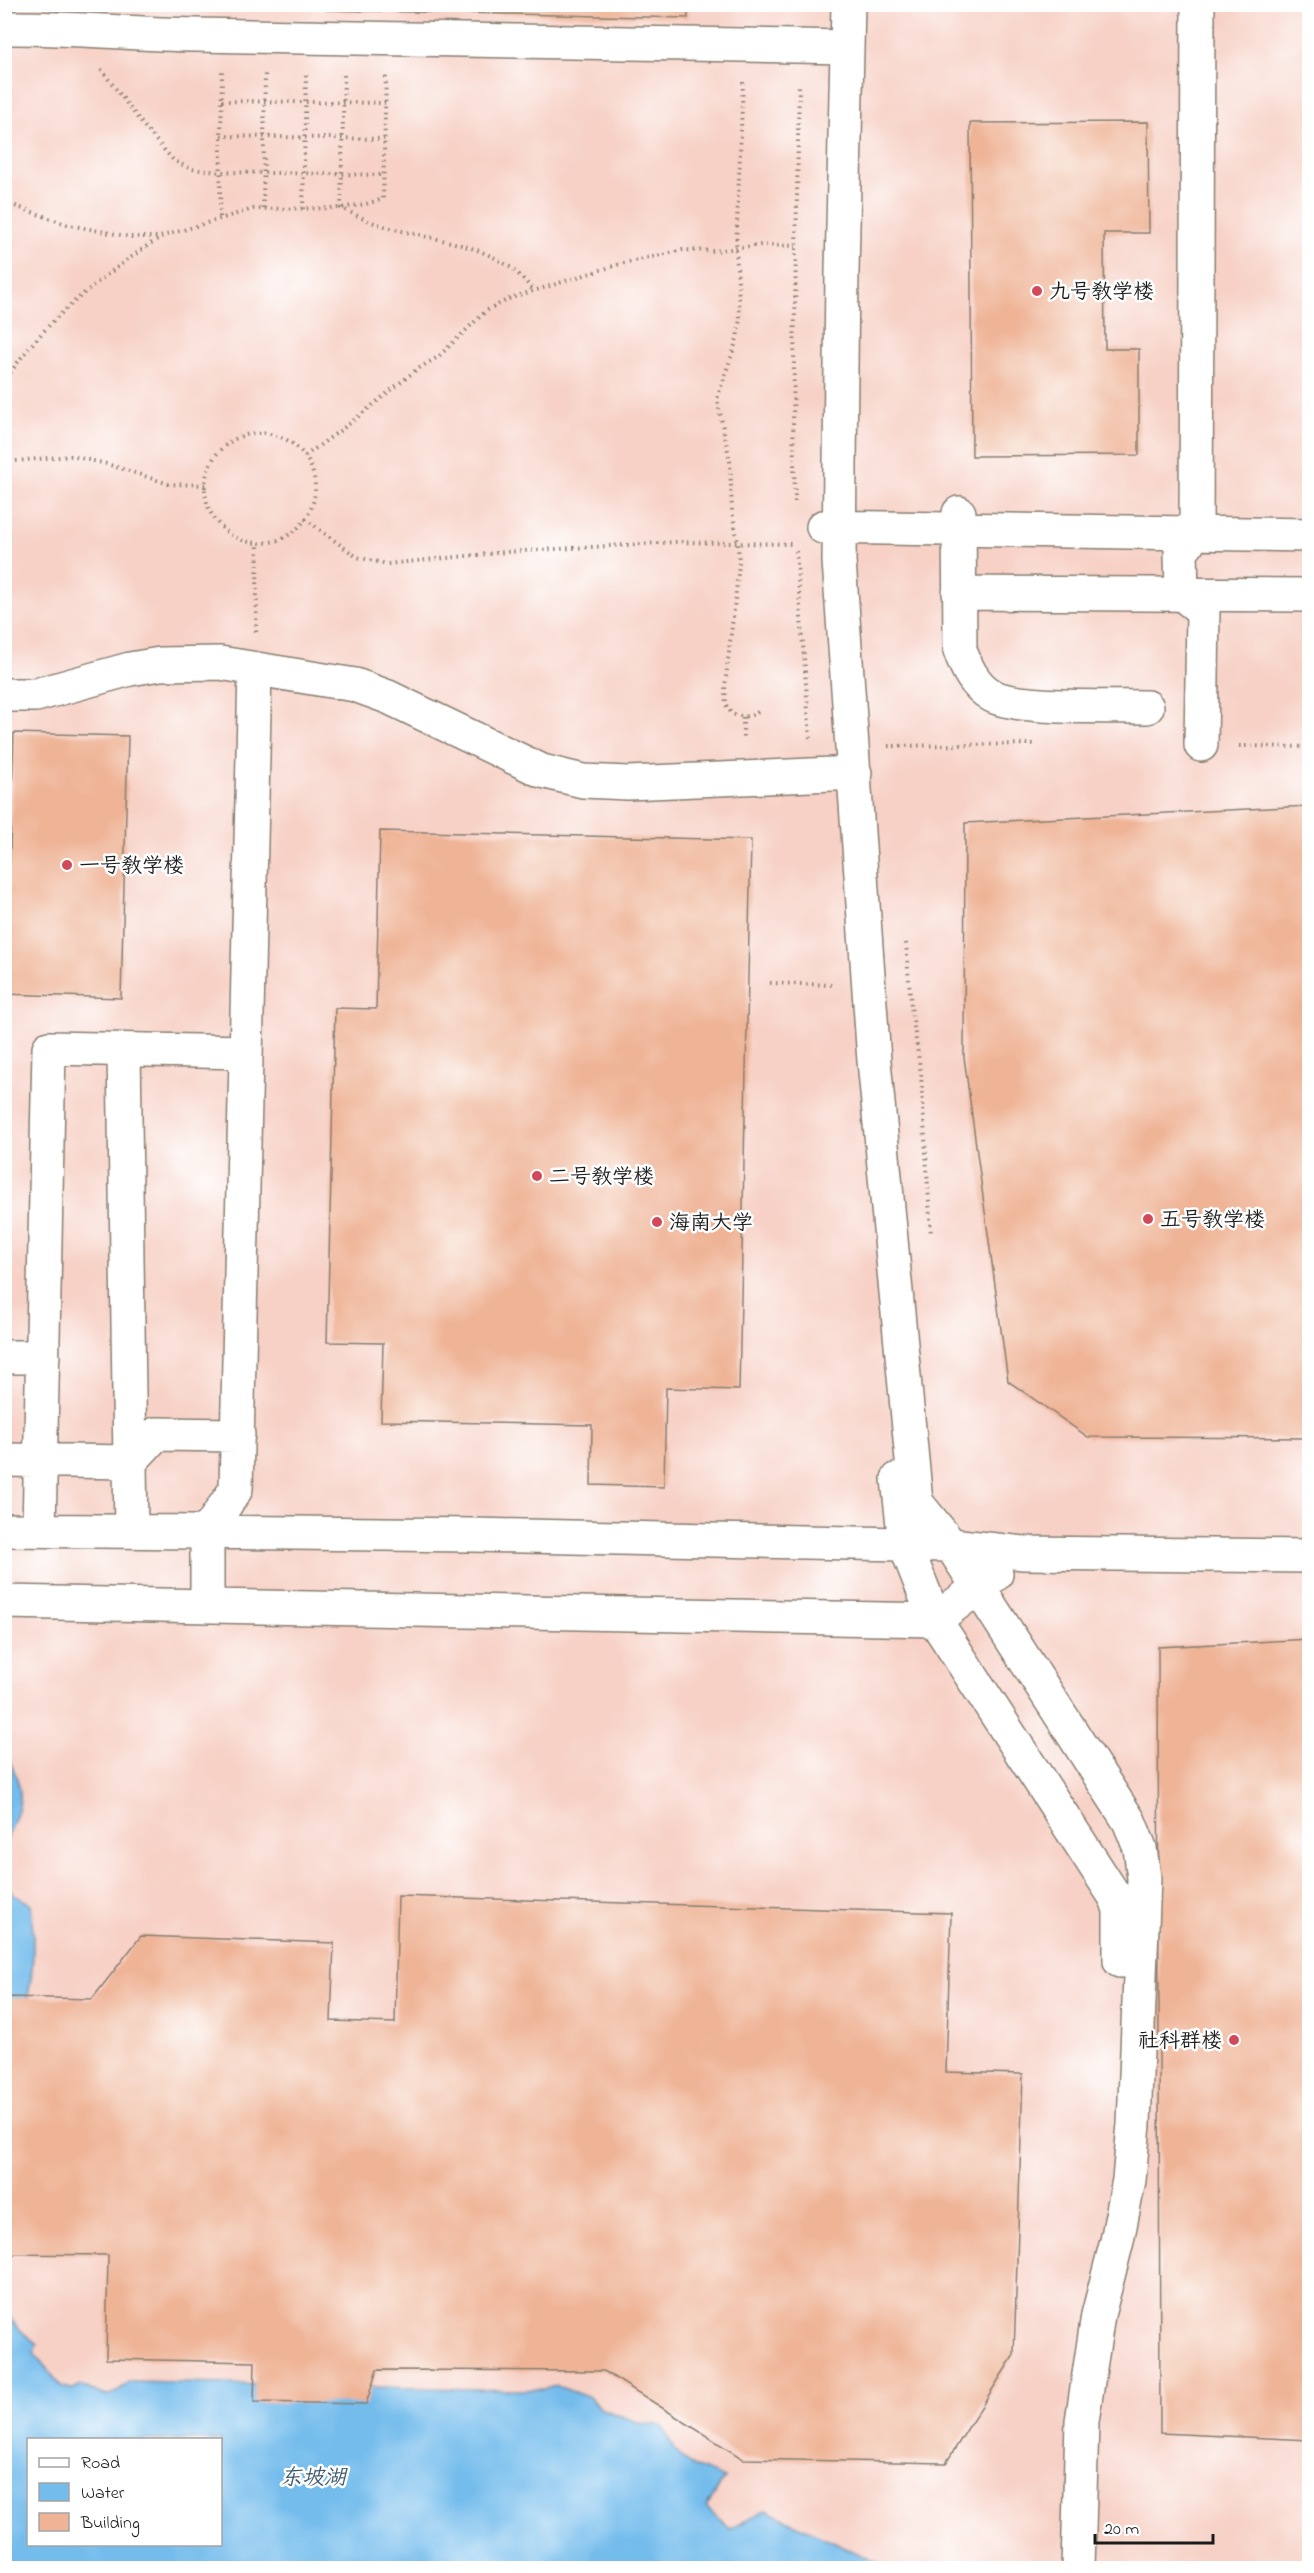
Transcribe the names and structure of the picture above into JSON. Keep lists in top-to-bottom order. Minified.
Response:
{"water":["东坡湖"],"places":["九号教学楼","一号教学楼","二号教学楼","五号教学楼","海南大学","社科群楼"],"legend":["Road","Water","Building"],"scale_bar":"20 m"}
